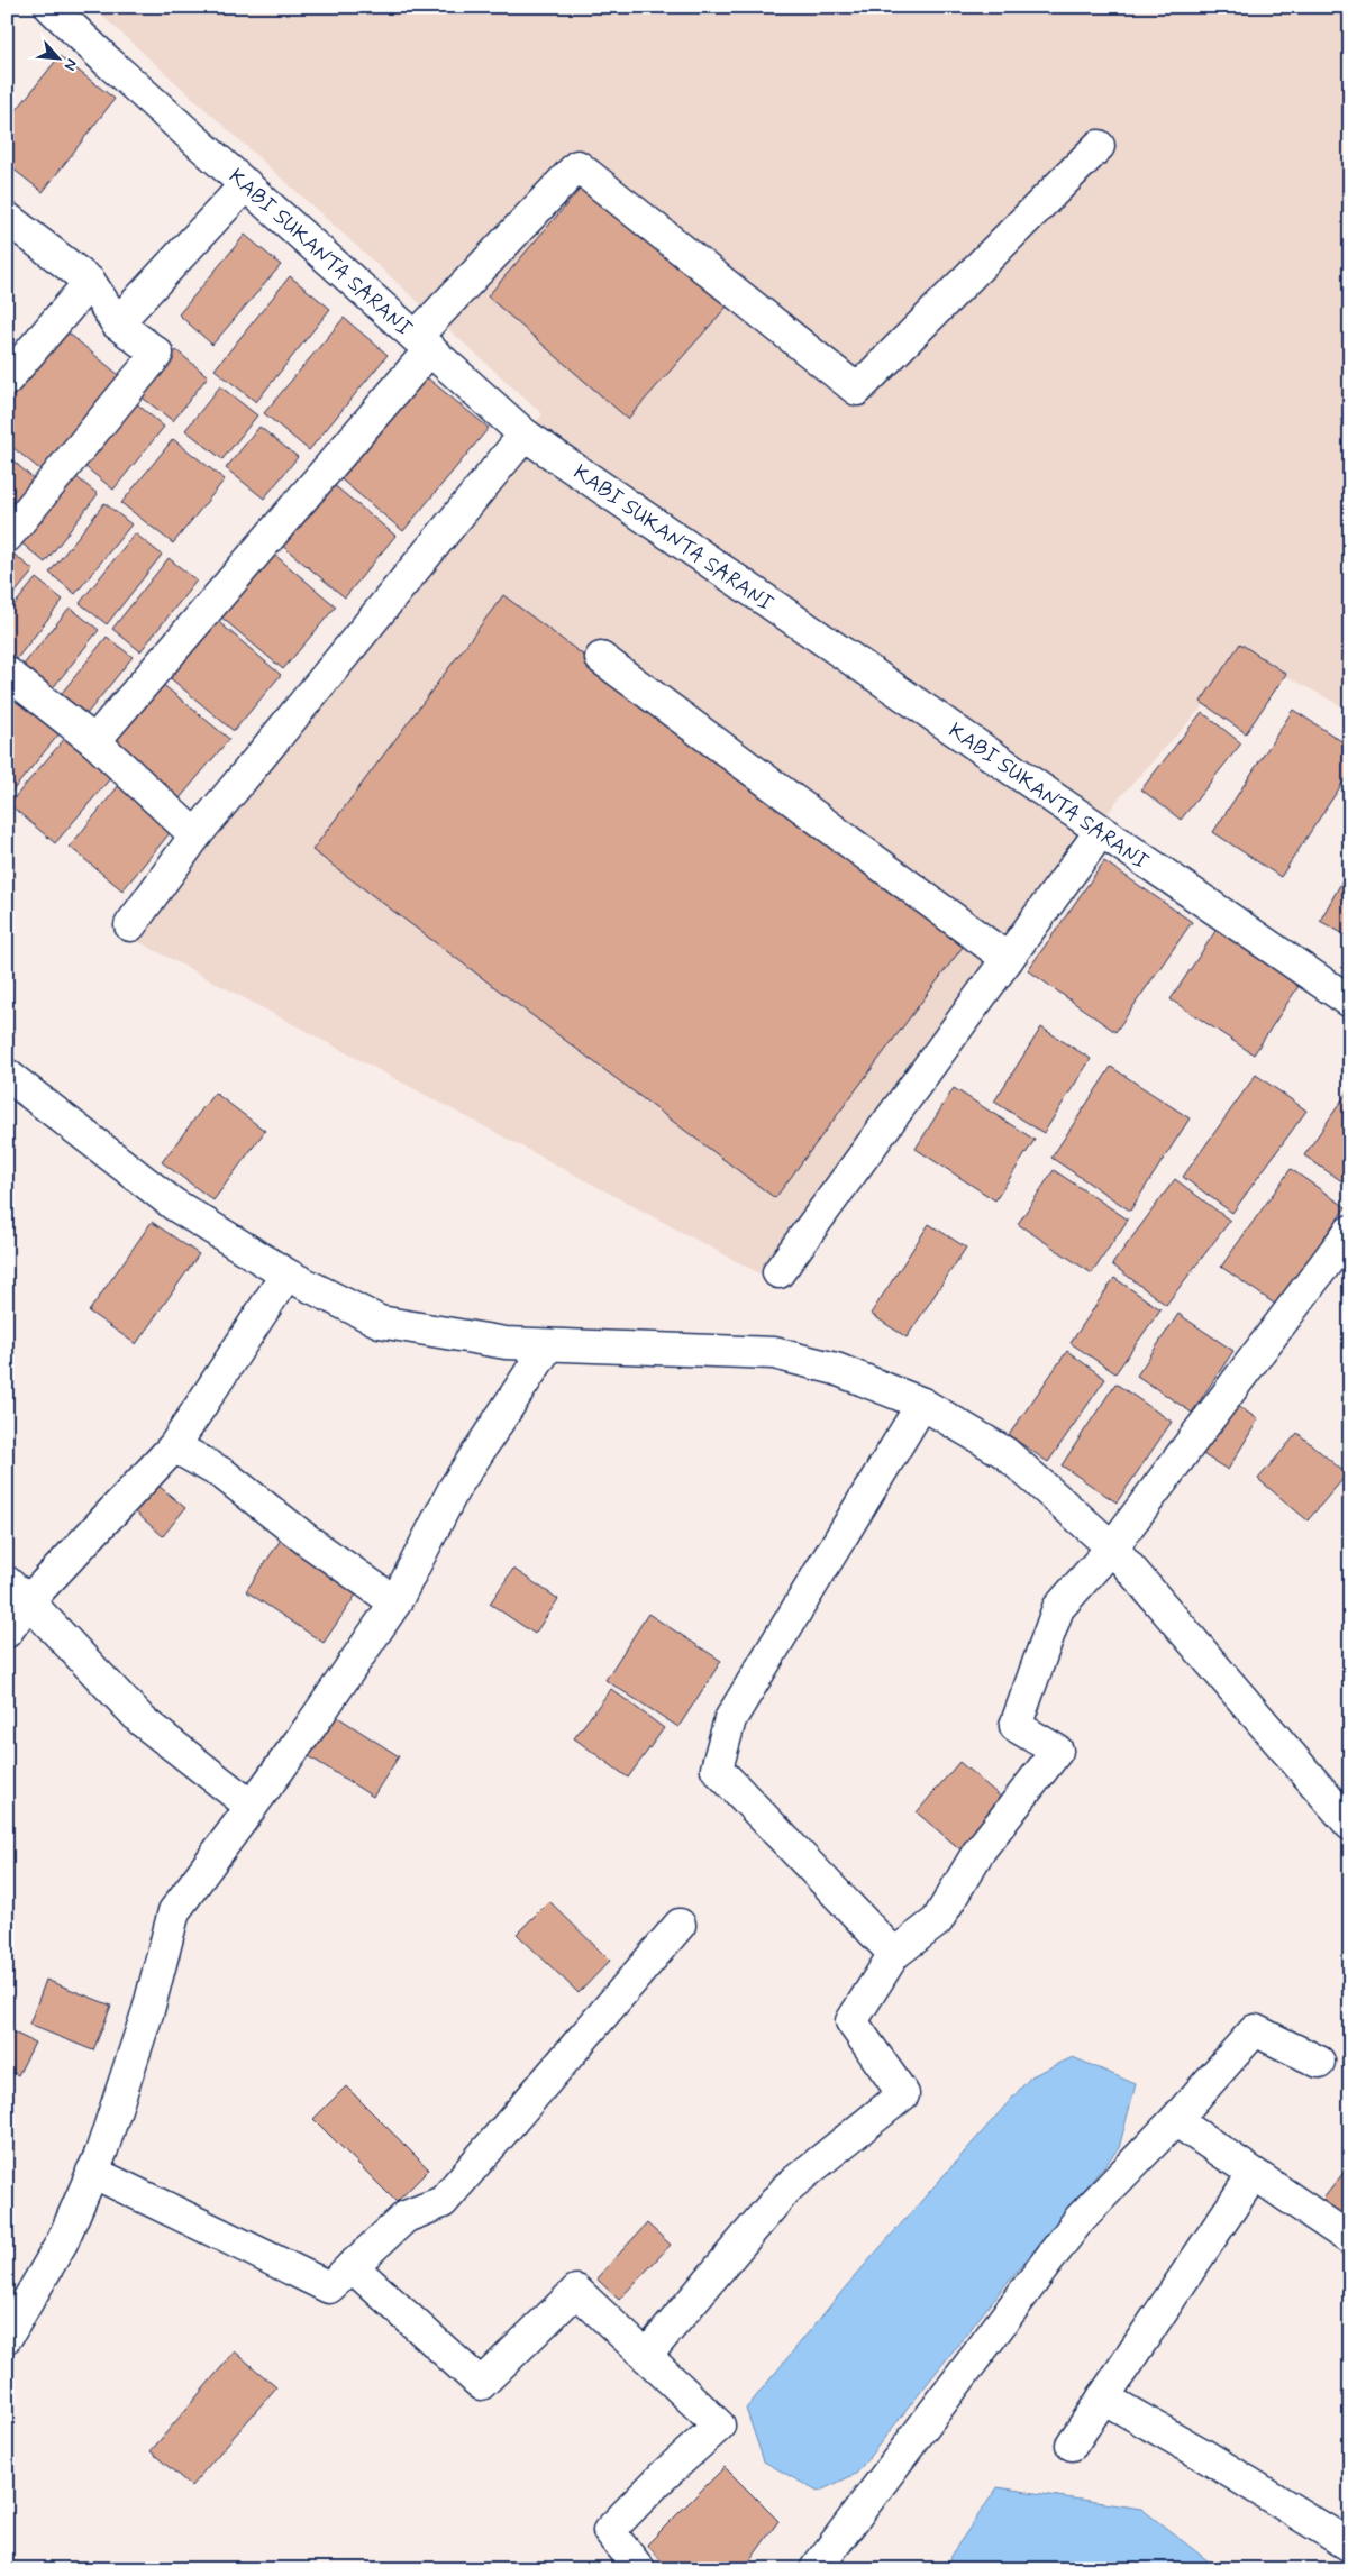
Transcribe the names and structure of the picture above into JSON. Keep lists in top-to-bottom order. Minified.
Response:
{"streets":{"street":["KABI SUKANTA SARANI"]},"north":"bottom right"}
